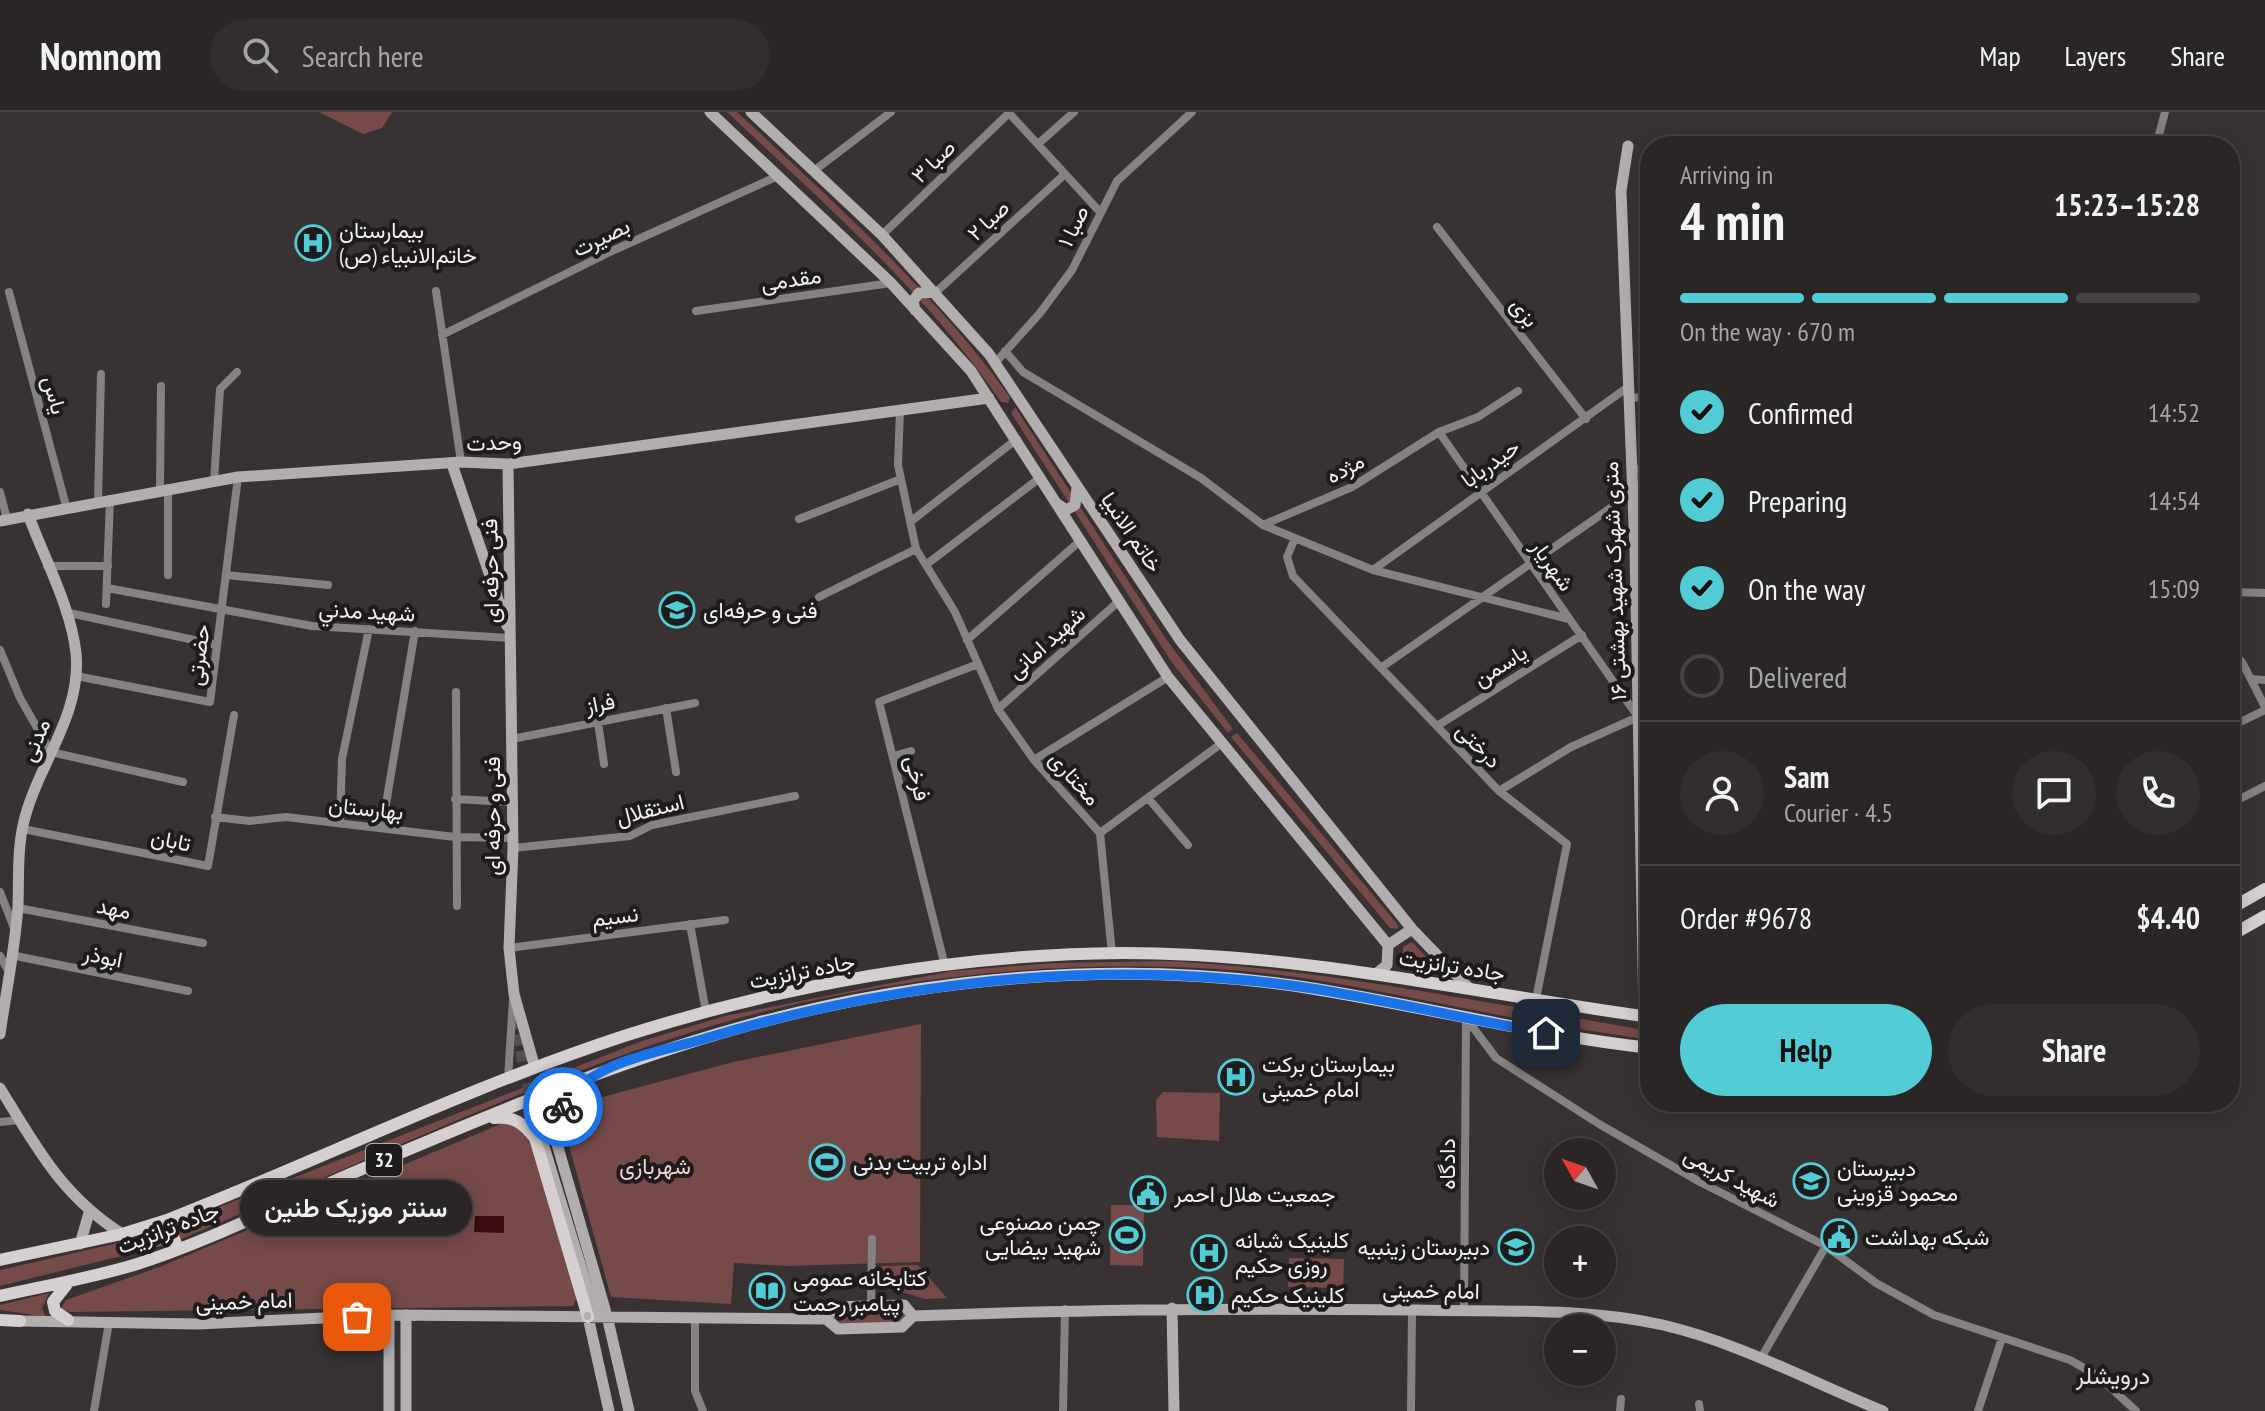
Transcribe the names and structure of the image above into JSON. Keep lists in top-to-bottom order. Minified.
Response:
{"streets":{"main road":["وحدت","خاتم الانبیا","فنی حرفه ای","۱۶ متری شهرک شهيد بهشتی","مدنی","فنی و حرفه ای","جاده ترانزیت","32","امام خمینی"],"street":["صبا ۳","صبا ۲","صبا ۱","بصيرت","مقدمی","بزی","یاس","حیدربابا","مژده","شهریار","شهيد مدني","شهید امانی","حضرتی","یاسمن","فراز","درختی","فرخی","مختاری","بهارستان","استقلال","تابان","مهد","نسيم","ابوذر","دادگاه","شهید کریمی"]},"crossings":[["صبا ۳","خاتم الانبیا"],["صبا ۲","خاتم الانبیا"],["صبا ۱","خاتم الانبیا"],["بصيرت","فنی حرفه ای"],["بزی","حیدربابا"],["یاس","وحدت"],["وحدت","فنی حرفه ای"],["وحدت","حضرتی"],["وحدت","مدنی"],["وحدت","مختاری"],["حیدربابا","شهریار"],["حیدربابا","۱۶ متری شهرک شهيد بهشتی"],["مژده","شهریار"],["خاتم الانبیا","جاده ترانزیت"],["شهریار","۱۶ متری شهرک شهيد بهشتی"],["شهریار","یاسمن"],["فنی حرفه ای","شهيد مدني"],["فنی حرفه ای","فنی و حرفه ای"],["شهيد مدني","حضرتی"],["شهيد مدني","فنی و حرفه ای"],["شهید امانی","مختاری"],["حضرتی","مدنی"],["یاسمن","درختی"],["فراز","فنی و حرفه ای"],["مدنی","تابان"],["مدنی","مهد"],["مدنی","ابوذر"],["درختی","جاده ترانزیت"],["فرخی","مختاری"],["فرخی","جاده ترانزیت"],["مختاری","جاده ترانزیت"],["بهارستان","استقلال"],["بهارستان","فنی و حرفه ای"],["بهارستان","تابان"],["استقلال","فنی و حرفه ای"],["فنی و حرفه ای","نسيم"],["جاده ترانزیت","دادگاه"],["جاده ترانزیت","شهید کریمی"],["دادگاه","شهید کریمی"],["دادگاه","امام خمینی"]],"districts":["درویشلر"],"parks":["شهربازی"],"places":{"hospital":["بیمارستان خاتم‌الانبیاء (ص)","بیمارستان برکت امام خمینی","کلینیک شبانه روزی حکیم","کلینیک حکیم"],"school or university":["فنی و حرفه‌ای","دبیرستان محمود قزوینی","دبیرستان زینبیه"],"sports":["اداره تربیت بدنی","چمن مصنوعی شهید بیضایی"],"public building":["جمعیت هلال احمر","شبکه بهداشت"],"library":["کتابخانه عمومی پیامبر رحمت"],"other":["سنتر موزیک طنین"]},"north":"top left","page":{"header":"Nomnom","search":"Search here","nav":["Map","Layers","Share"],"heading":["4 min","Arriving in","15:23–15:28"],"panel":["Sam","Courier · 4.5","Order #9678","$4.40"],"bar":"On the way · 670 m","list":[["Confirmed","14:52"],["Preparing","14:54"],["On the way","15:09"],"Delivered"],"buttons":["Help","Share"],"map_buttons":["+","−"],"bubble":"سنتر موزیک طنین"}}
